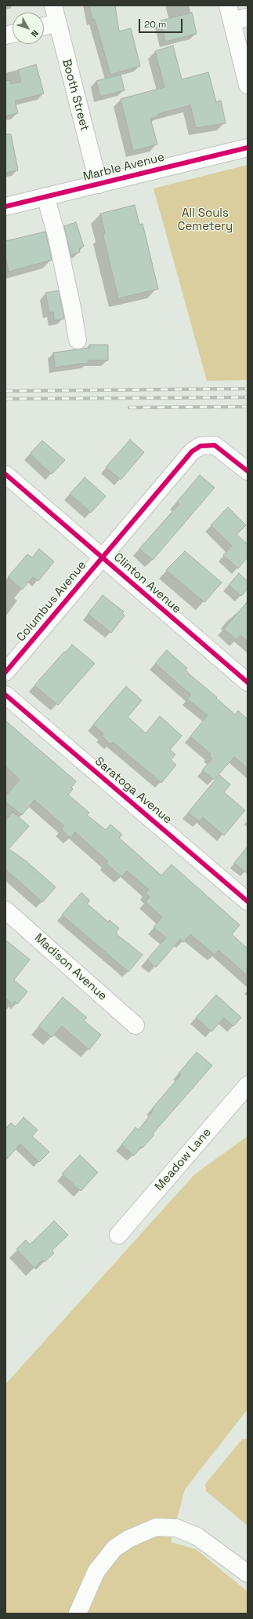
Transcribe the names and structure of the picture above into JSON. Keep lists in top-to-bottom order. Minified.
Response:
{"streets":{"street":["Booth Street","Marble Avenue","Clinton Avenue","Columbus Avenue","Saratoga Avenue","Madison Avenue","Meadow Lane"]},"crossings":[["Booth Street","Marble Avenue"],["Clinton Avenue","Columbus Avenue"]],"parks":["All Souls Cemetery"],"scale_bar":"20 m","north":"bottom right"}
